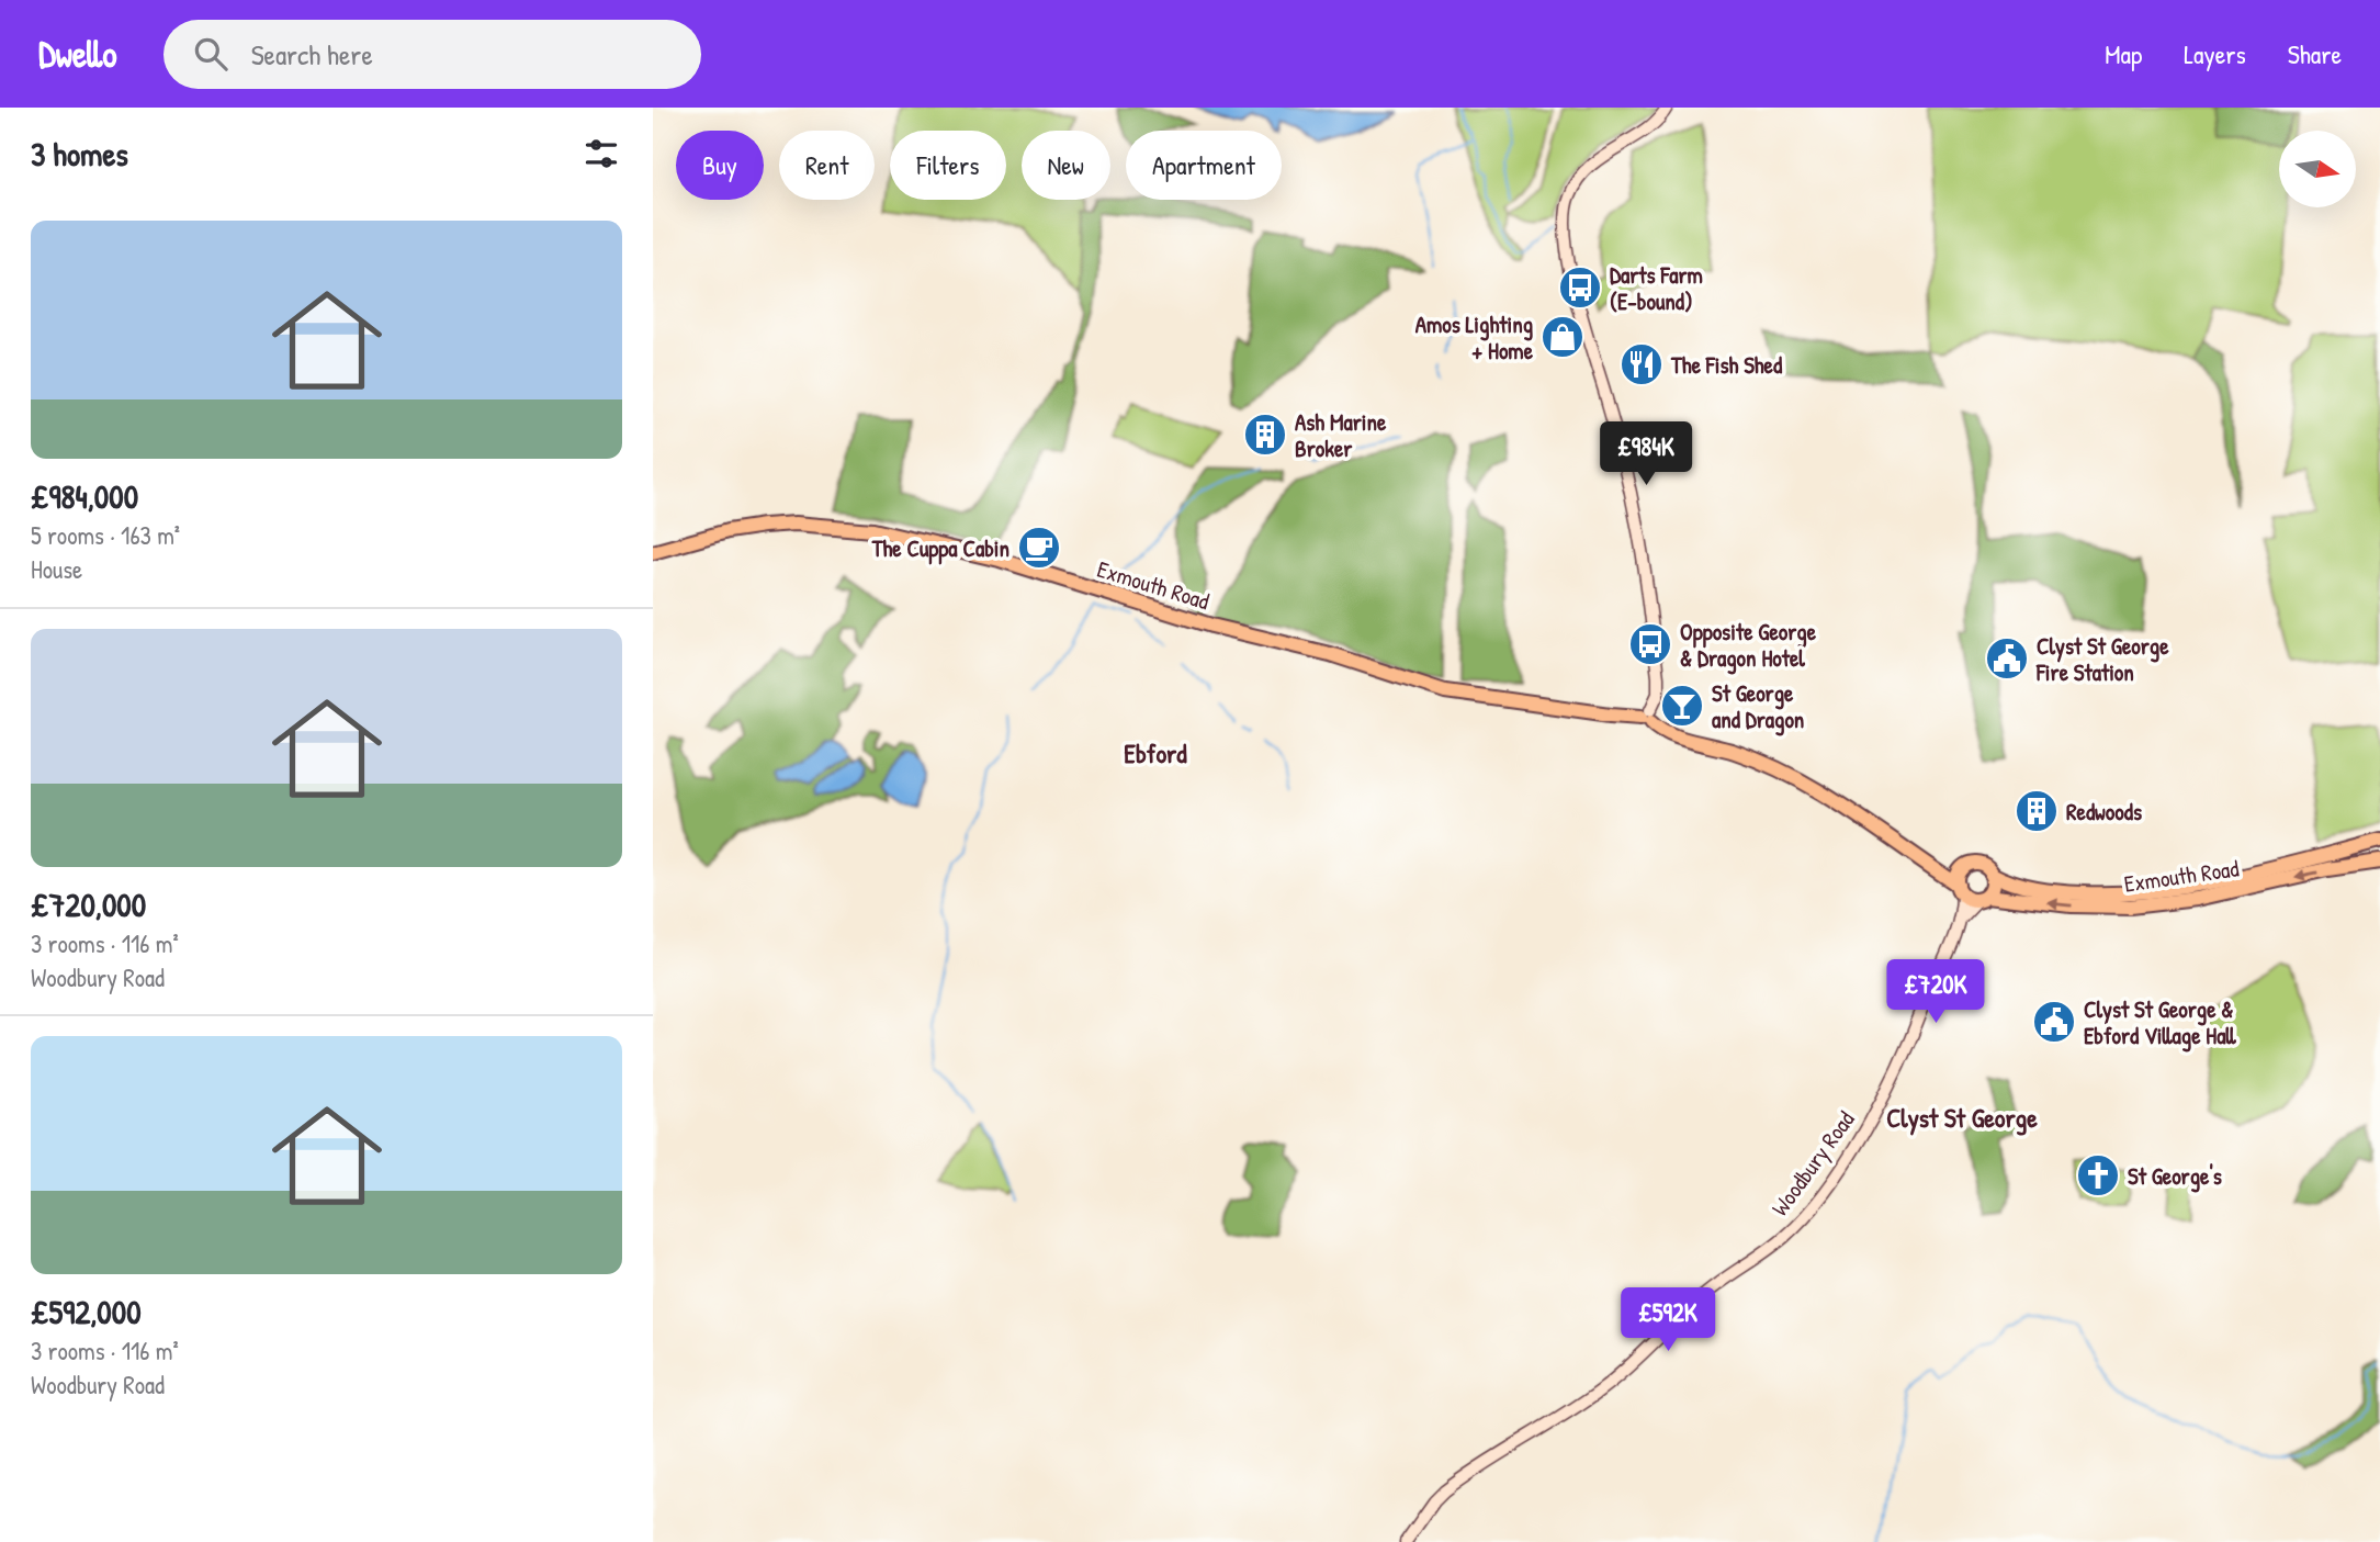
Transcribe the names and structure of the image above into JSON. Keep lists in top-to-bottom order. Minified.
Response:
{"streets":{"highway":["Exmouth Road"],"main road":["Woodbury Road"]},"districts":["Ebford","Clyst St George"],"places":{"bus stop":["Darts Farm (E-bound)","Opposite George & Dragon Hotel"],"shop":["Amos Lighting + Home"],"restaurant":["The Fish Shed"],"building":["Ash Marine Broker","Redwoods"],"cafe":["The Cuppa Cabin"],"public building":["Clyst St George Fire Station","Clyst St George & Ebford Village Hall"],"bar":["St George and Dragon"],"church":["St George's"]},"north":"right","page":{"header":"Dwello","search":"Search here","nav":["Map","Layers","Share"],"heading":"3 homes","chip":["Buy","Rent","Filters","New","Apartment"],"list":[{"name":"£984,000","note":"5 rooms · 163 m² · House"},{"name":"£720,000","note":"3 rooms · 116 m² · Woodbury Road"},{"name":"£592,000","note":"3 rooms · 116 m² · Woodbury Road"}],"price":["£984K","£720K","£592K"]}}
